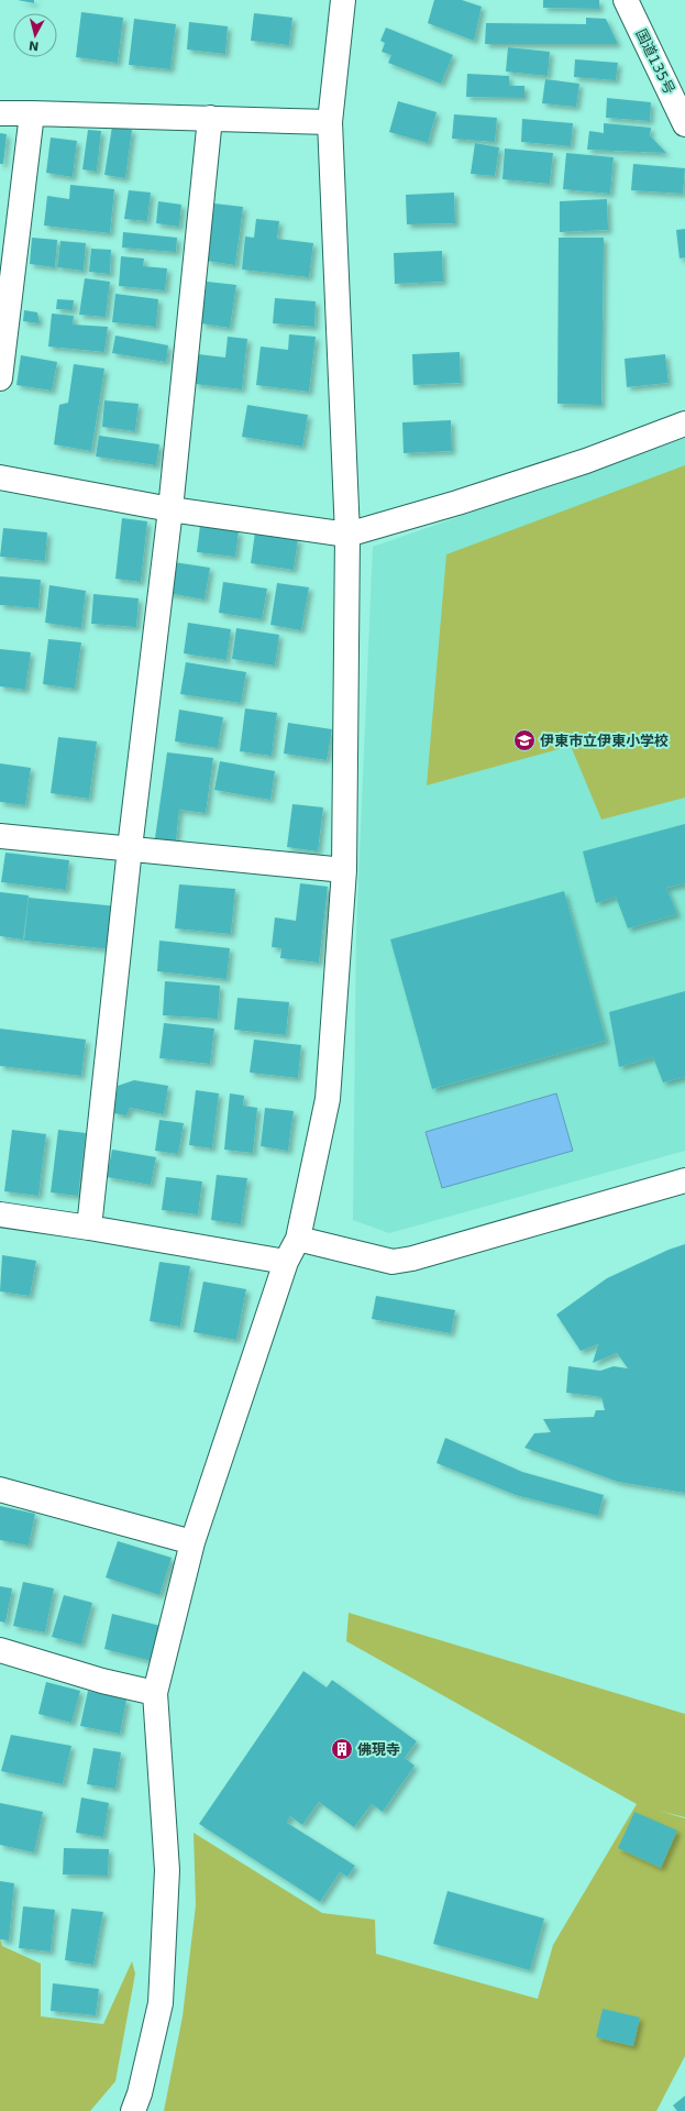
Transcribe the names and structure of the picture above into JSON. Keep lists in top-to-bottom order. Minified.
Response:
{"streets":{"main road":["国道135号"]},"places":{"school or university":["伊東市立伊東小学校"],"building":["佛現寺"]},"north":"bottom"}
